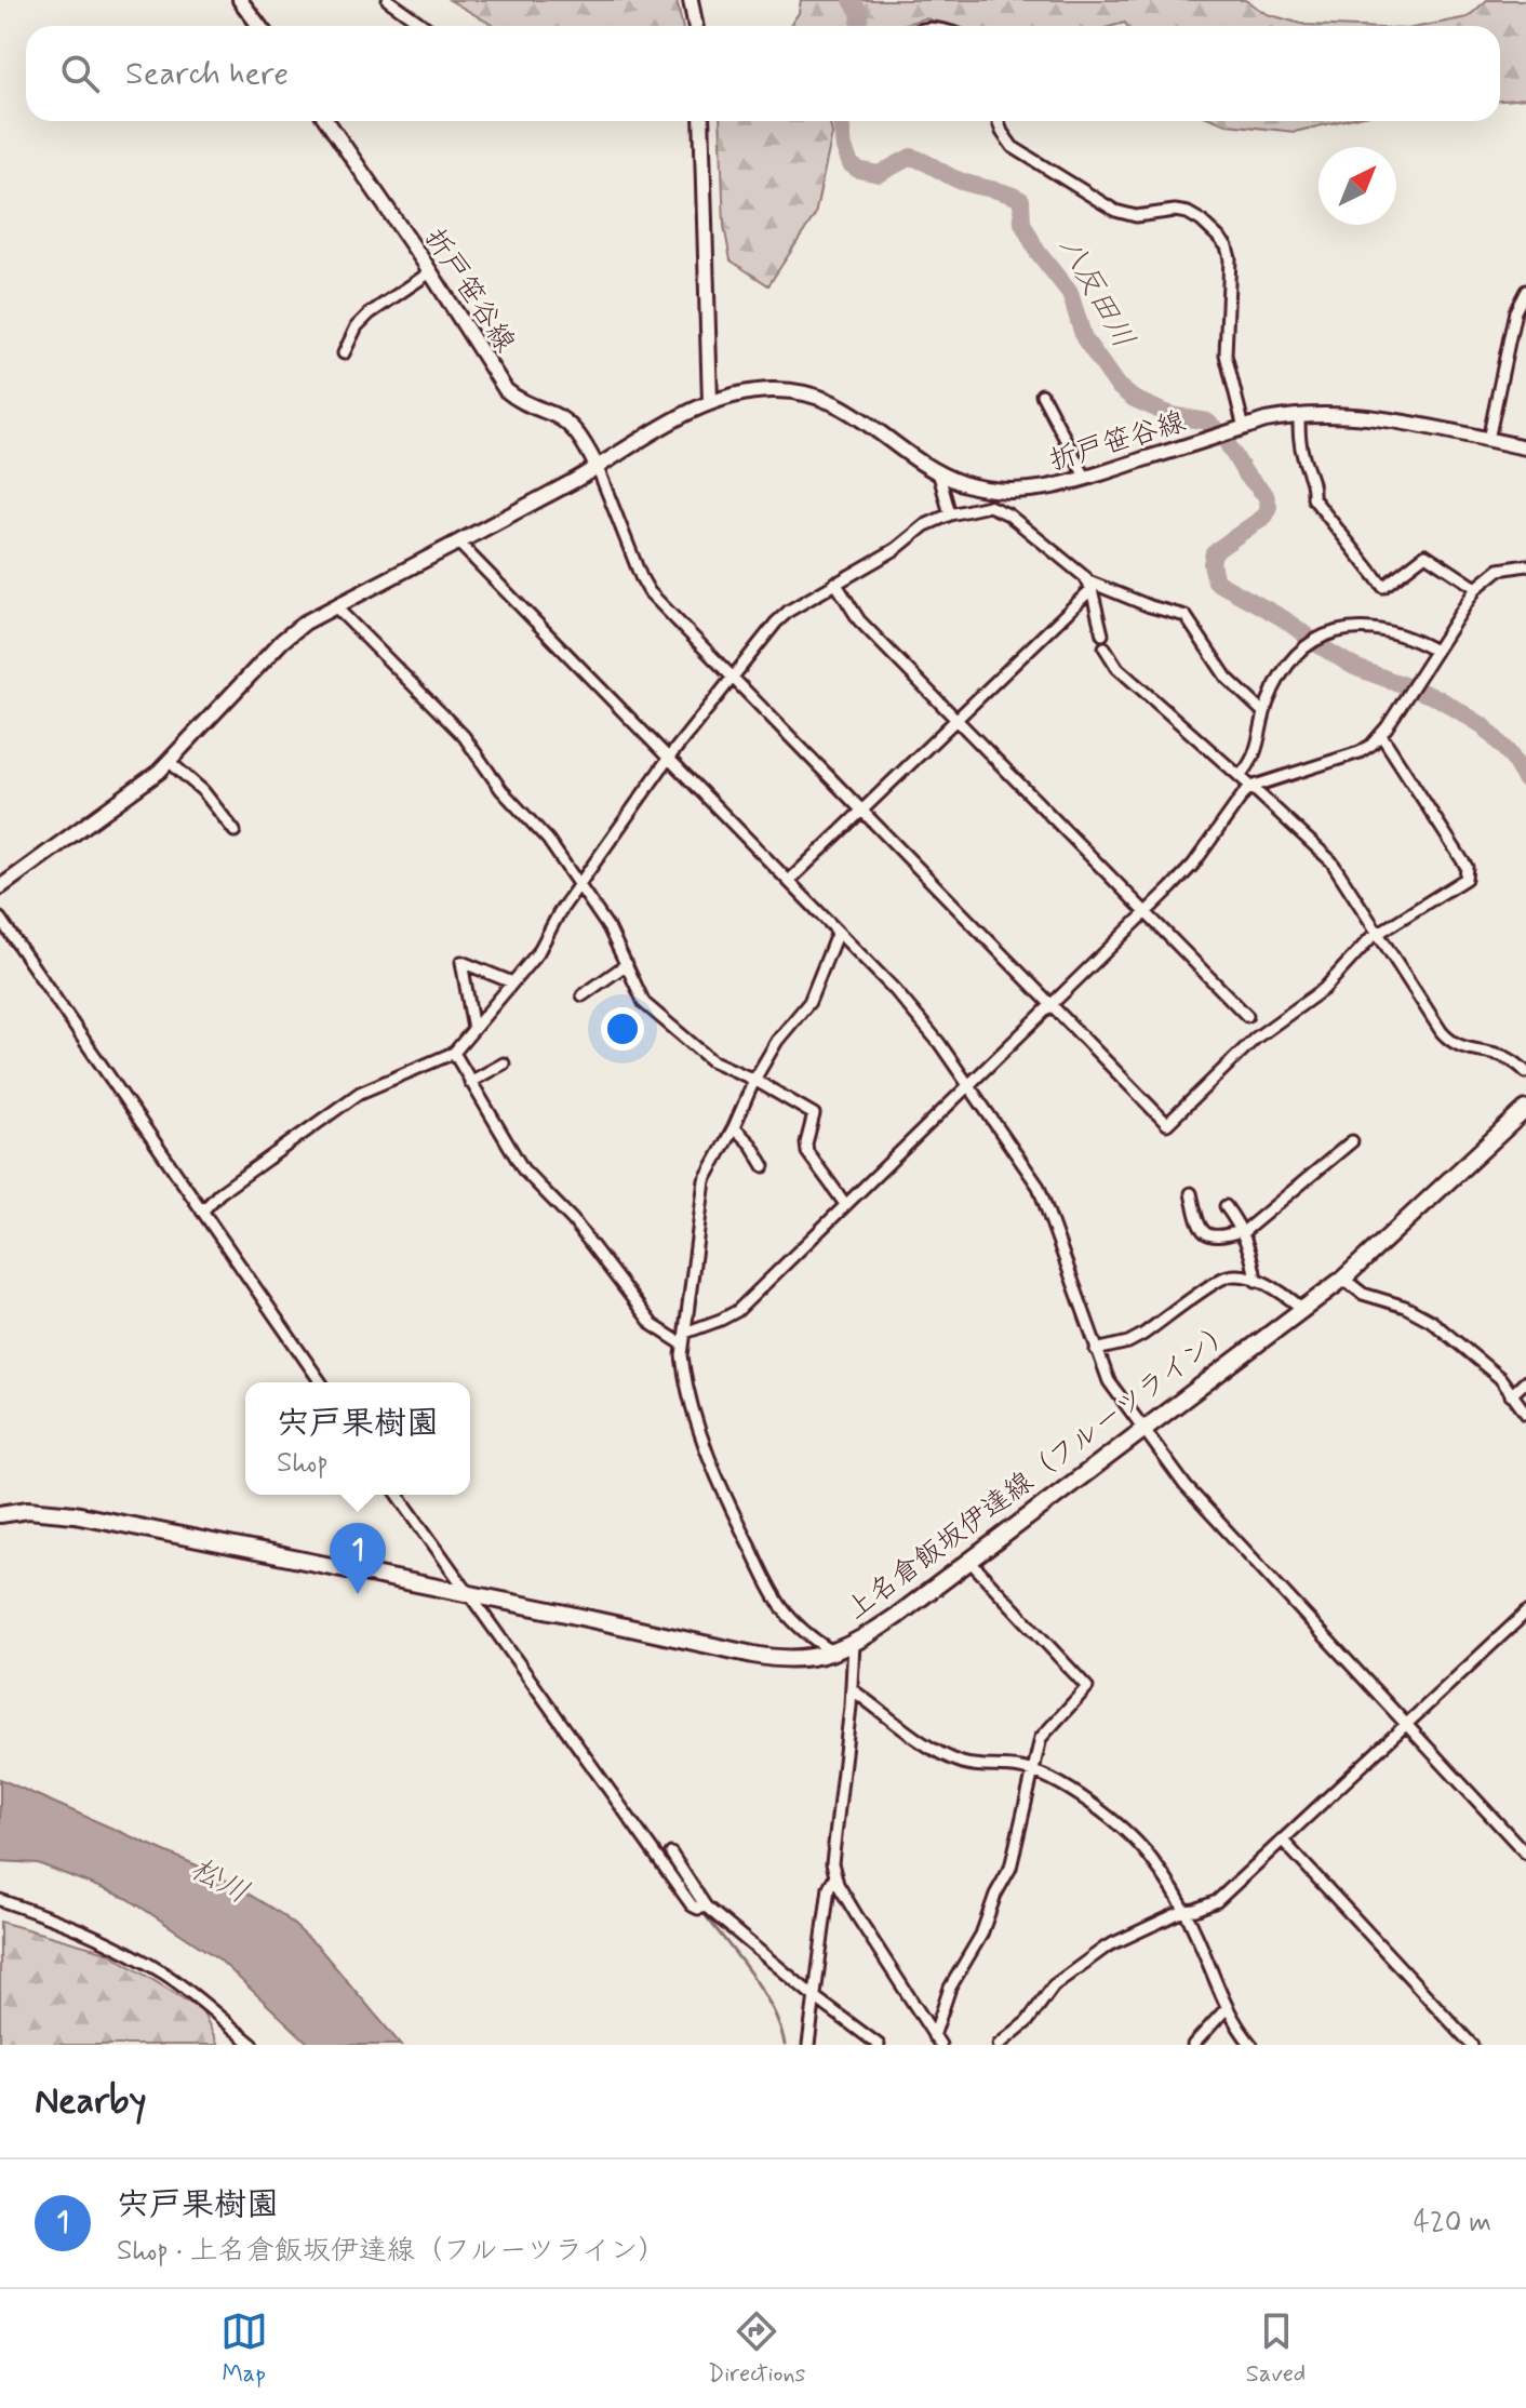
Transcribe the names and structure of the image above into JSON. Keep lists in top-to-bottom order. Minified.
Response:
{"streets":{"main road":["折戸笹谷線","上名倉飯坂伊達線（フルーツライン）"]},"water":["八反田川","松川"],"north":"top right","page":{"search":"Search here","popup":["宍戸果樹園","Shop"],"pins":"1","heading":"Nearby","list":[{"mark":"1","name":"宍戸果樹園","note":"Shop · 上名倉飯坂伊達線（フルーツライン）","value":"420 m"}],"nav":["Map","Directions","Saved"]}}
